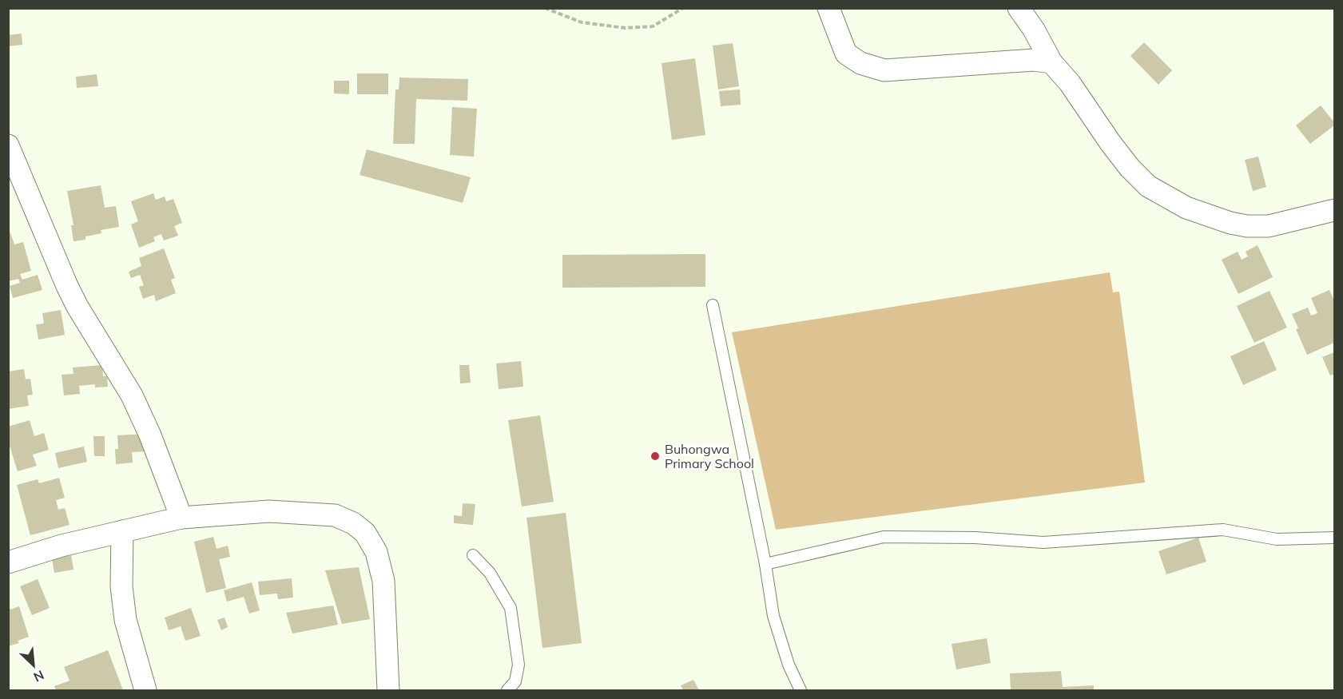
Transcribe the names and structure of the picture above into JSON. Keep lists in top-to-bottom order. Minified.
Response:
{"places":["Buhongwa Primary School"],"north":"bottom right"}
